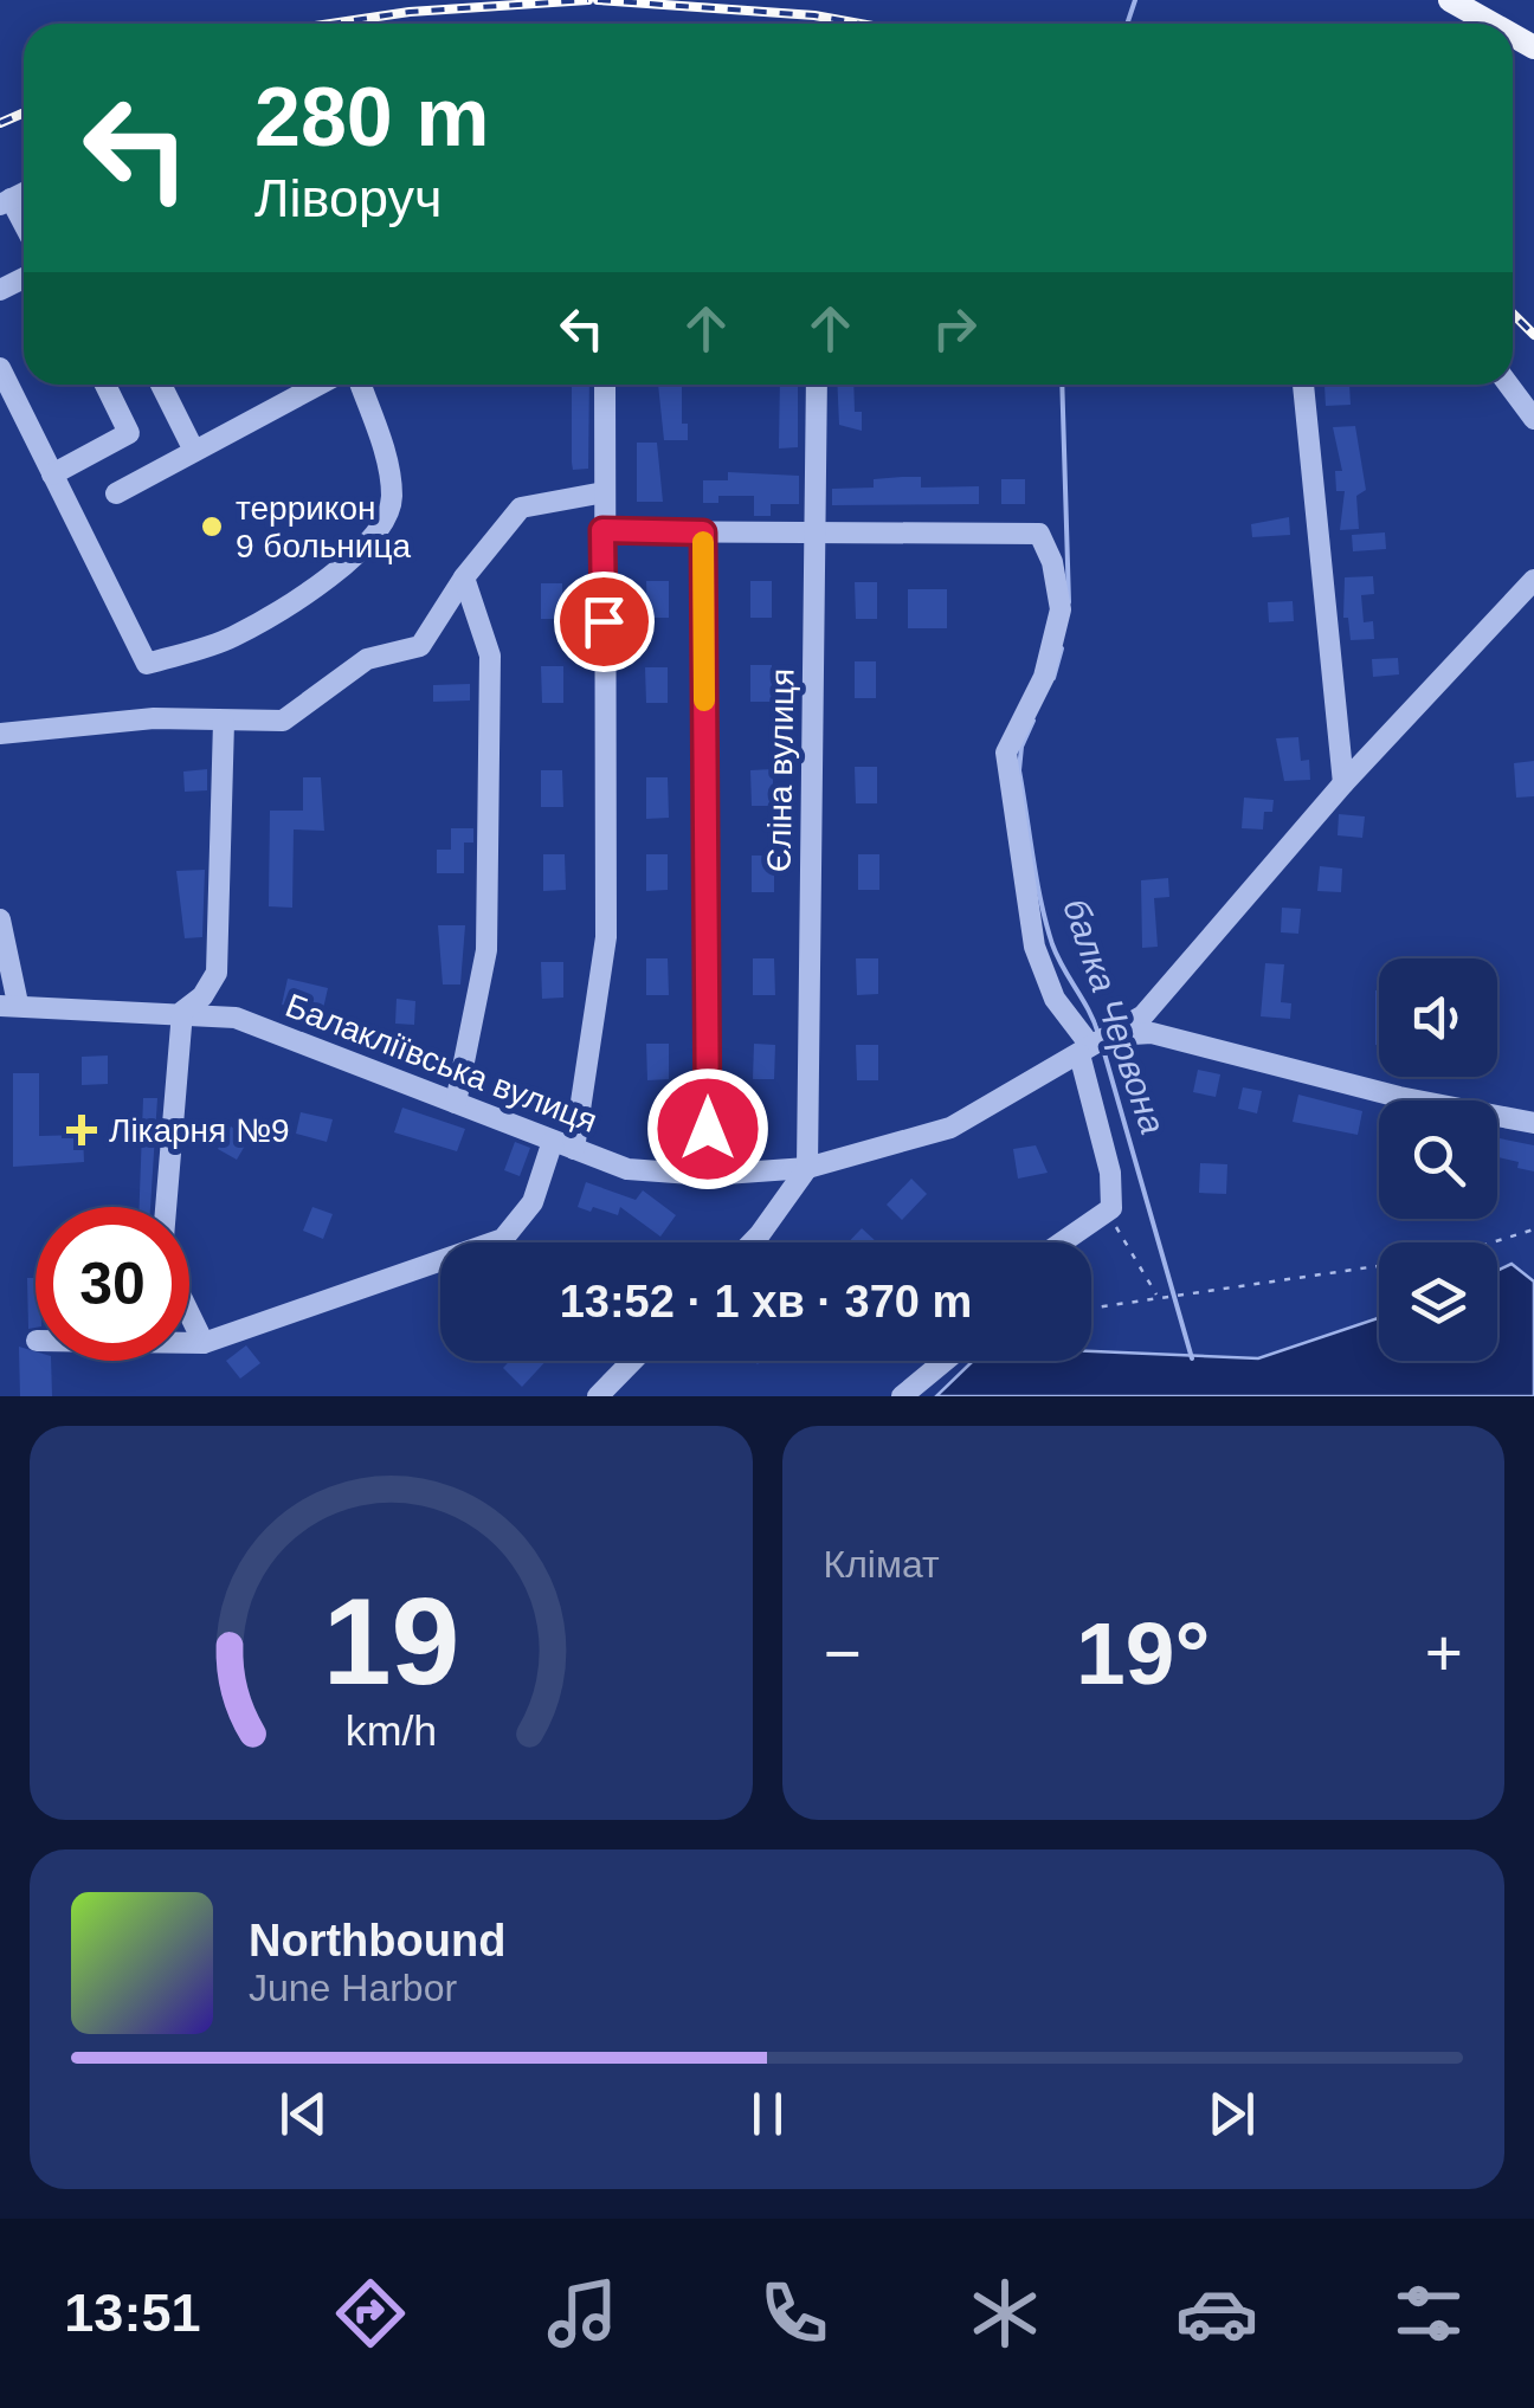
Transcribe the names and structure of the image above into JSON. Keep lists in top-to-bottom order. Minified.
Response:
{"streets":{"street":["Єліна вулиця","Балакліївська вулиця"]},"crossings":[["Єліна вулиця","Балакліївська вулиця"]],"water":["балка Червона"],"places":{"other":["террикон 9 больница"],"health":["Лікарня №9"]},"page":{"turn":["280 m","Ліворуч"],"limit":"30","trip":"13:52 · 1 хв · 370 m","tile":"Клімат","heat":["−","19°","+"],"song":["Northbound","June Harbor"],"tabs":"13:51","gauge":["19","km/h"]}}
